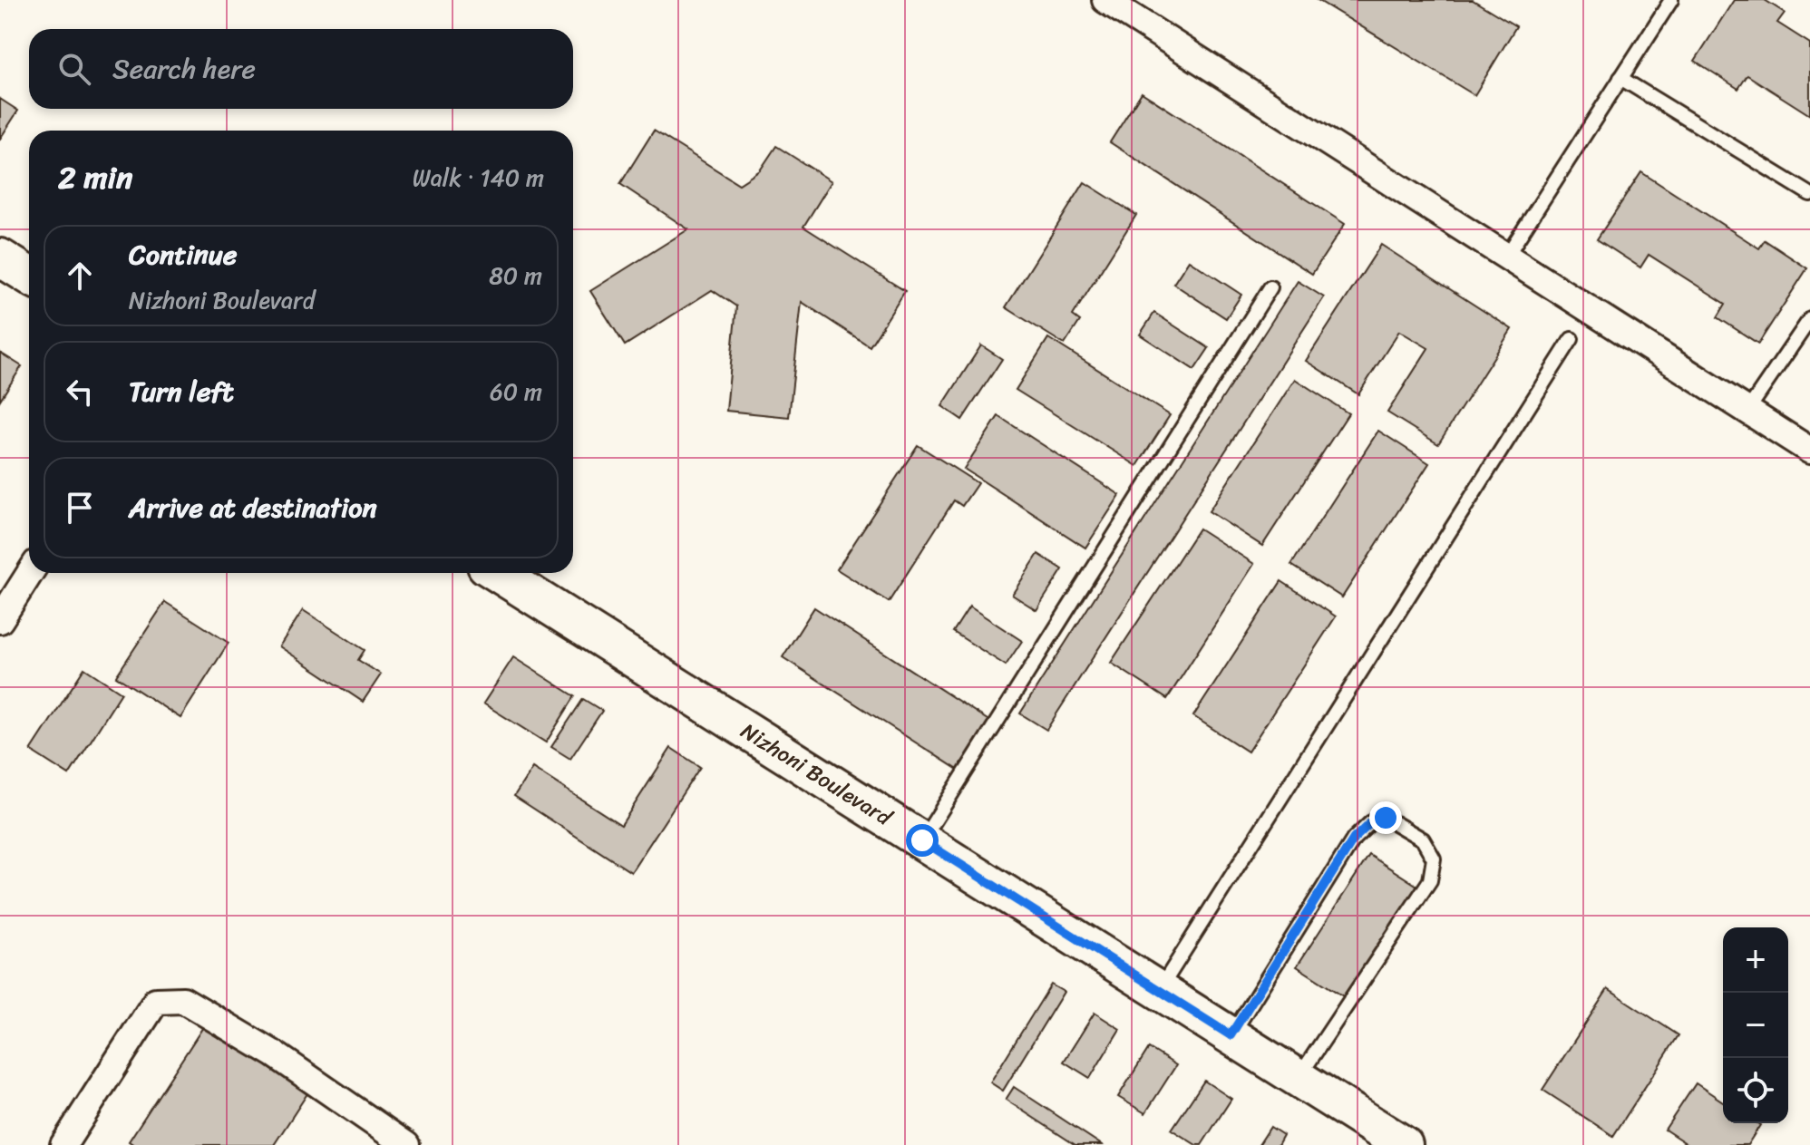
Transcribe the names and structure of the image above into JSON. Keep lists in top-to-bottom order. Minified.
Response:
{"streets":{"main road":["Nizhoni Boulevard"]},"page":{"search":"Search here","heading":["2 min","Walk · 140 m"],"list":[["Continue","Nizhoni Boulevard","80 m"],["Turn left","60 m"],"Arrive at destination"],"map_buttons":["+","−"]}}
